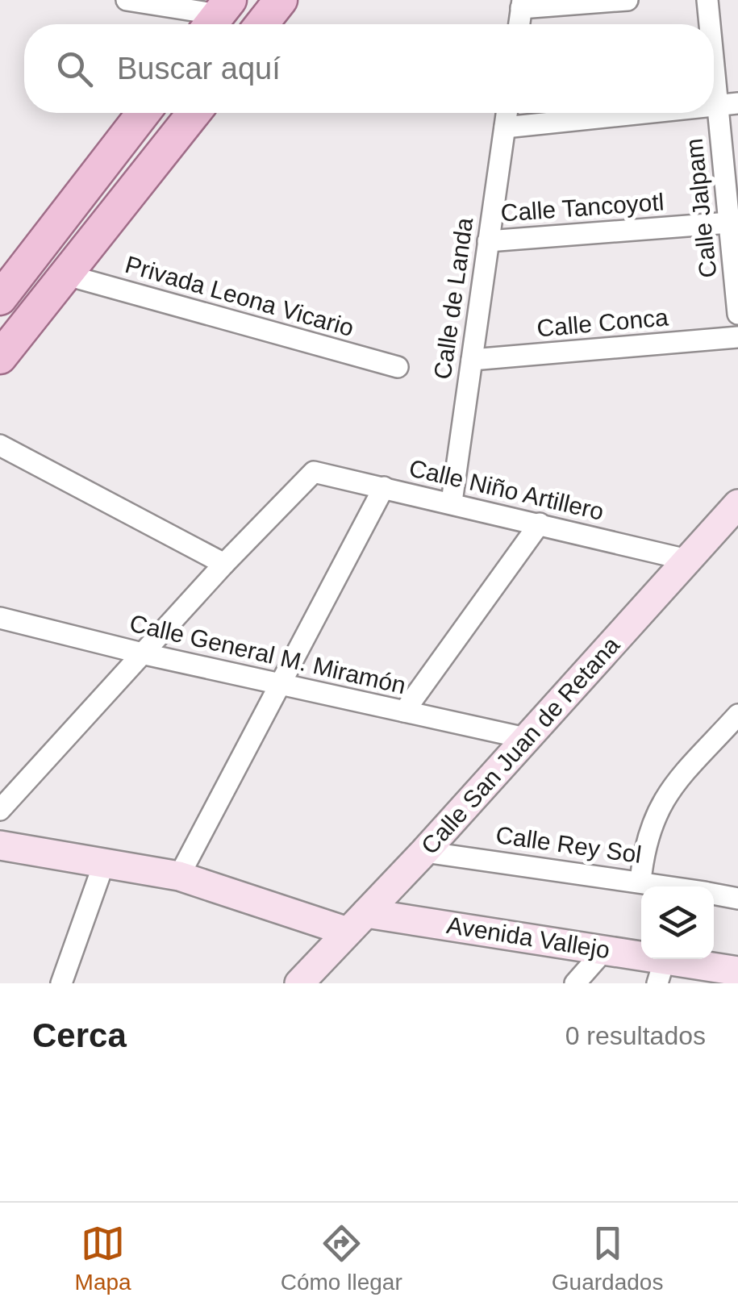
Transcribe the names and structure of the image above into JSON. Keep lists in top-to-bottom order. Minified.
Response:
{"streets":{"street":["Calle Tancoyotl","Calle Jalpam","Privada Leona Vicario","Calle de Landa","Calle Conca","Calle Niño Artillero","Calle General M. Miramón","Calle San Juan de Retana","Calle Rey Sol","Avenida Vallejo"]},"crossings":[["Calle Tancoyotl","Calle Jalpam"],["Calle Tancoyotl","Calle de Landa"],["Calle de Landa","Calle Conca"],["Calle de Landa","Calle Niño Artillero"],["Calle Niño Artillero","Calle San Juan de Retana"],["Calle General M. Miramón","Calle San Juan de Retana"],["Calle San Juan de Retana","Calle Rey Sol"],["Calle San Juan de Retana","Avenida Vallejo"]],"page":{"search":"Buscar aquí","heading":["Cerca","0 resultados"],"nav":["Mapa","Cómo llegar","Guardados"]}}
